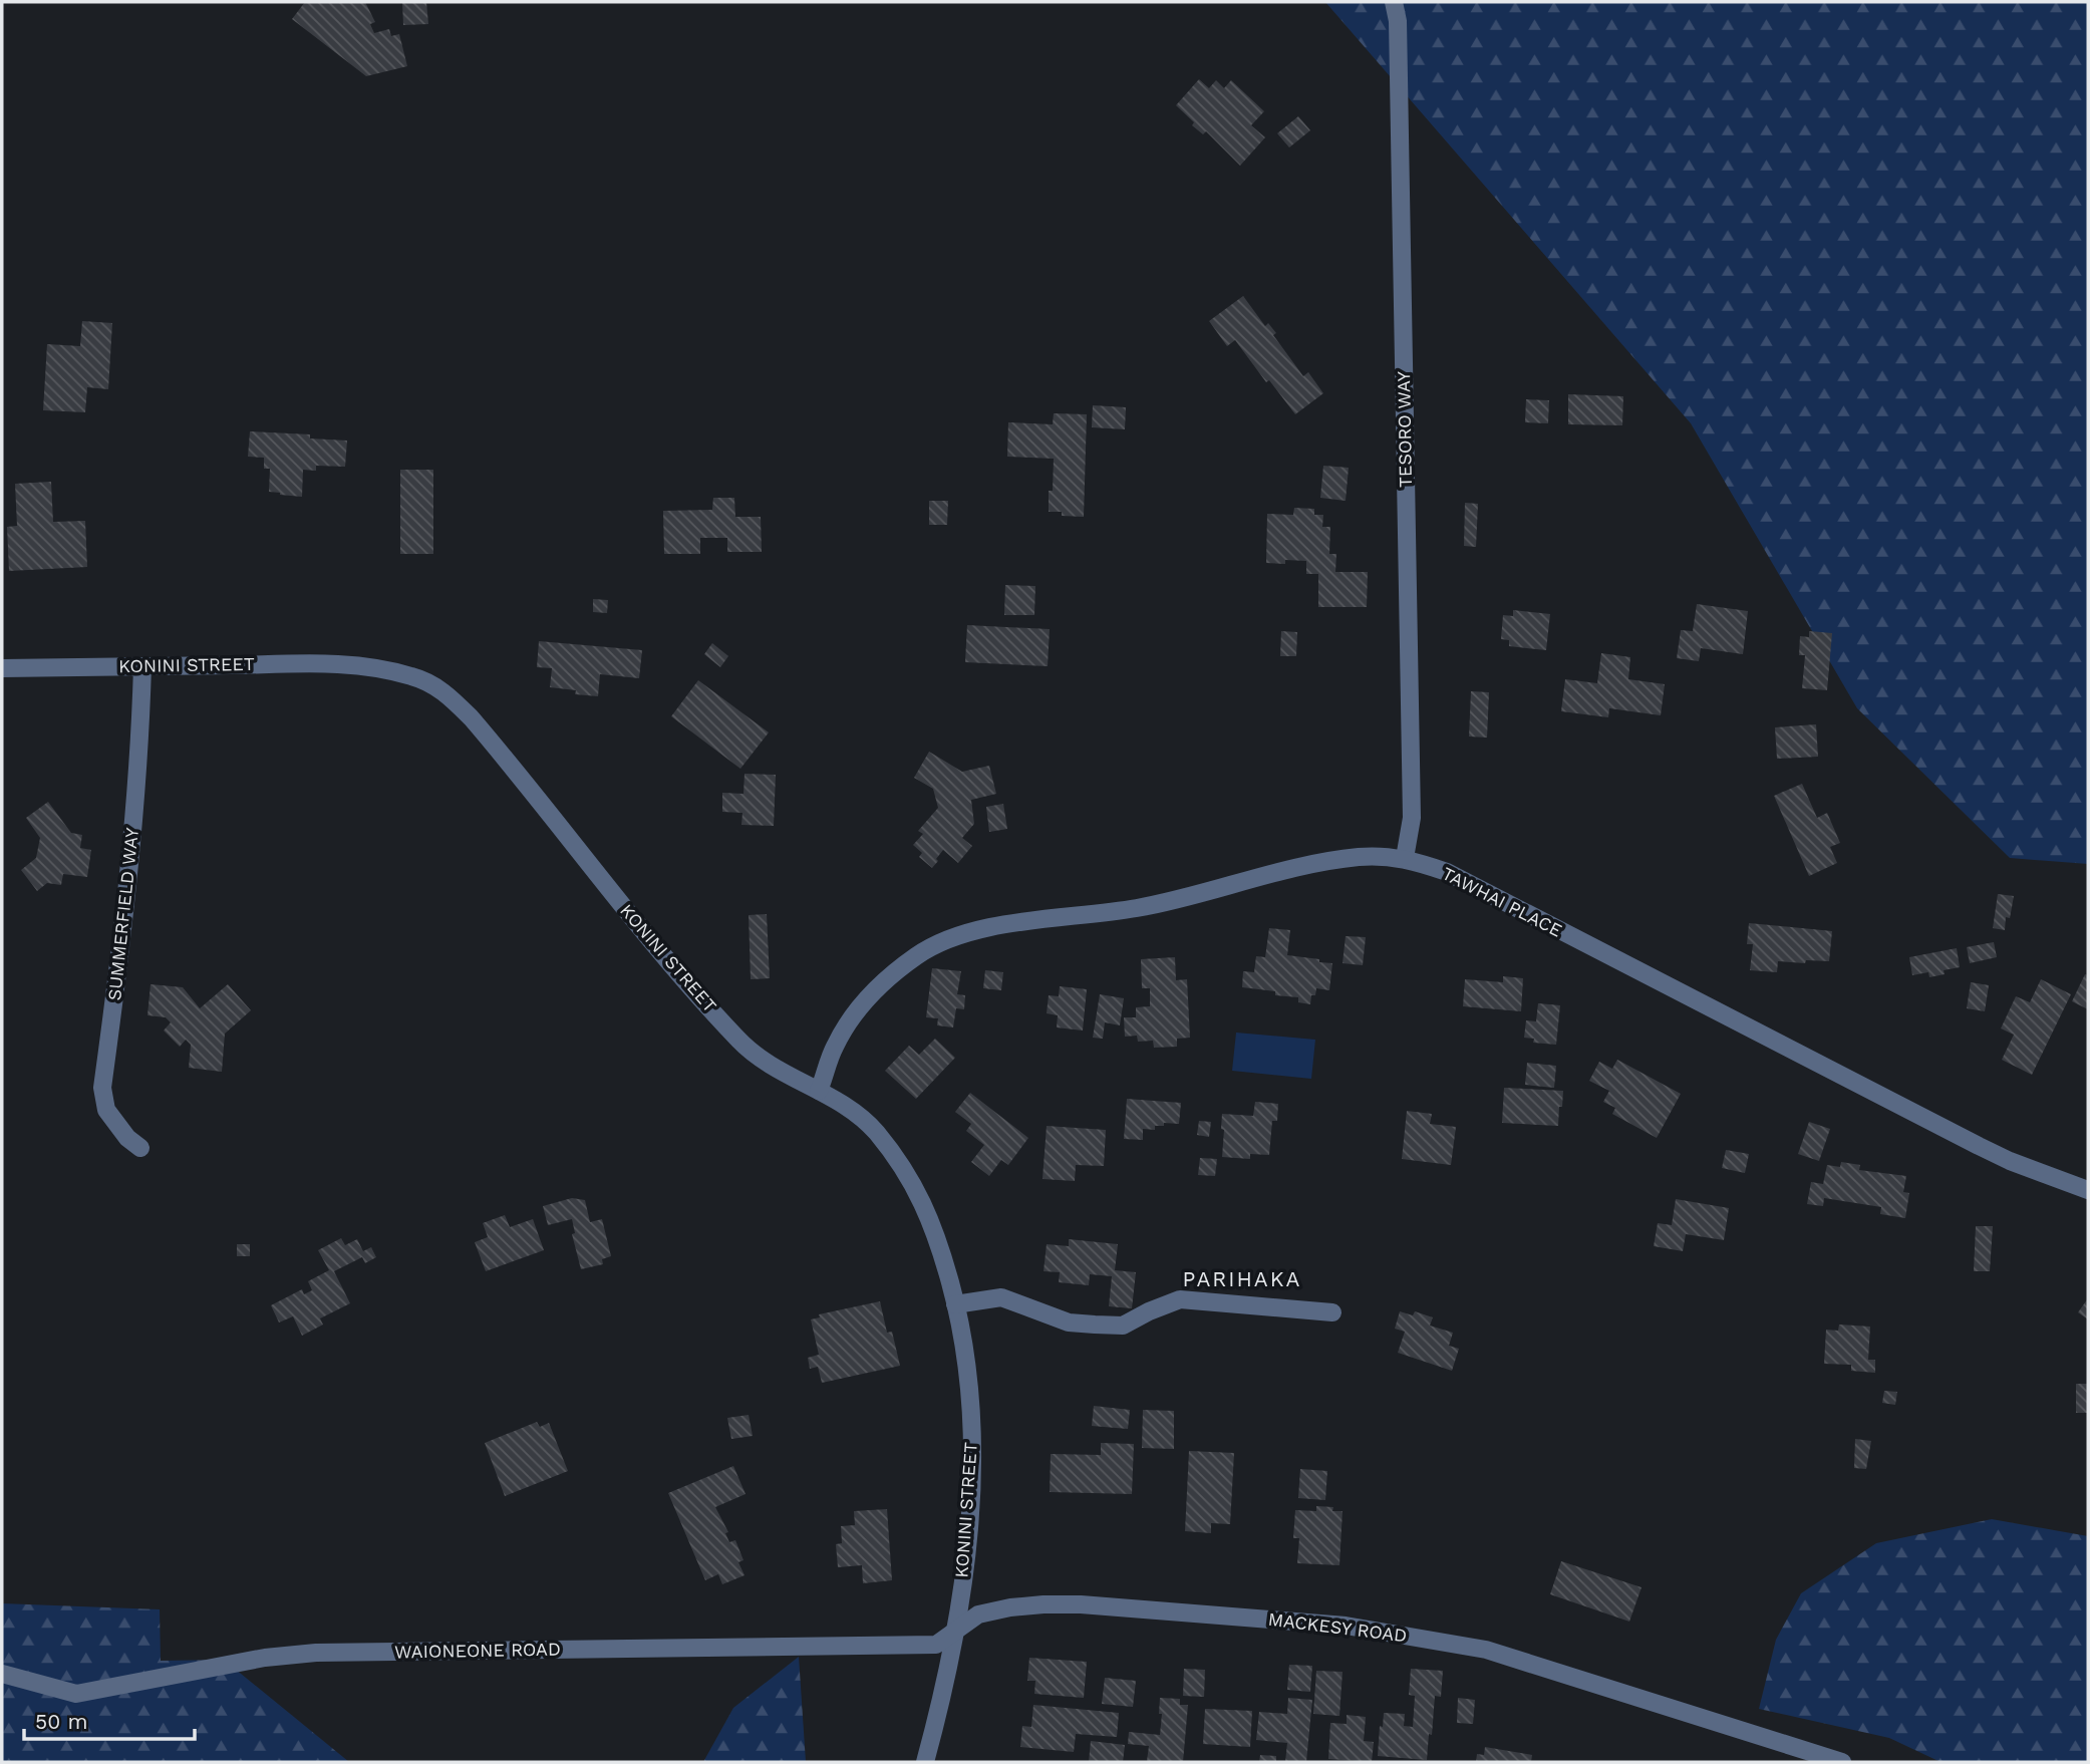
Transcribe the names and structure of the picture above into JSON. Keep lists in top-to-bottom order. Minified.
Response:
{"streets":{"street":["TESORO WAY","KONINI STREET","TAWHAI PLACE","SUMMERFIELD WAY","MACKESY ROAD","WAIONEONE ROAD"]},"crossings":[["TESORO WAY","TAWHAI PLACE"],["KONINI STREET","TAWHAI PLACE"],["KONINI STREET","SUMMERFIELD WAY"],["KONINI STREET","MACKESY ROAD"],["KONINI STREET","WAIONEONE ROAD"],["MACKESY ROAD","WAIONEONE ROAD"]],"districts":["PARIHAKA"],"scale_bar":"50 m"}
